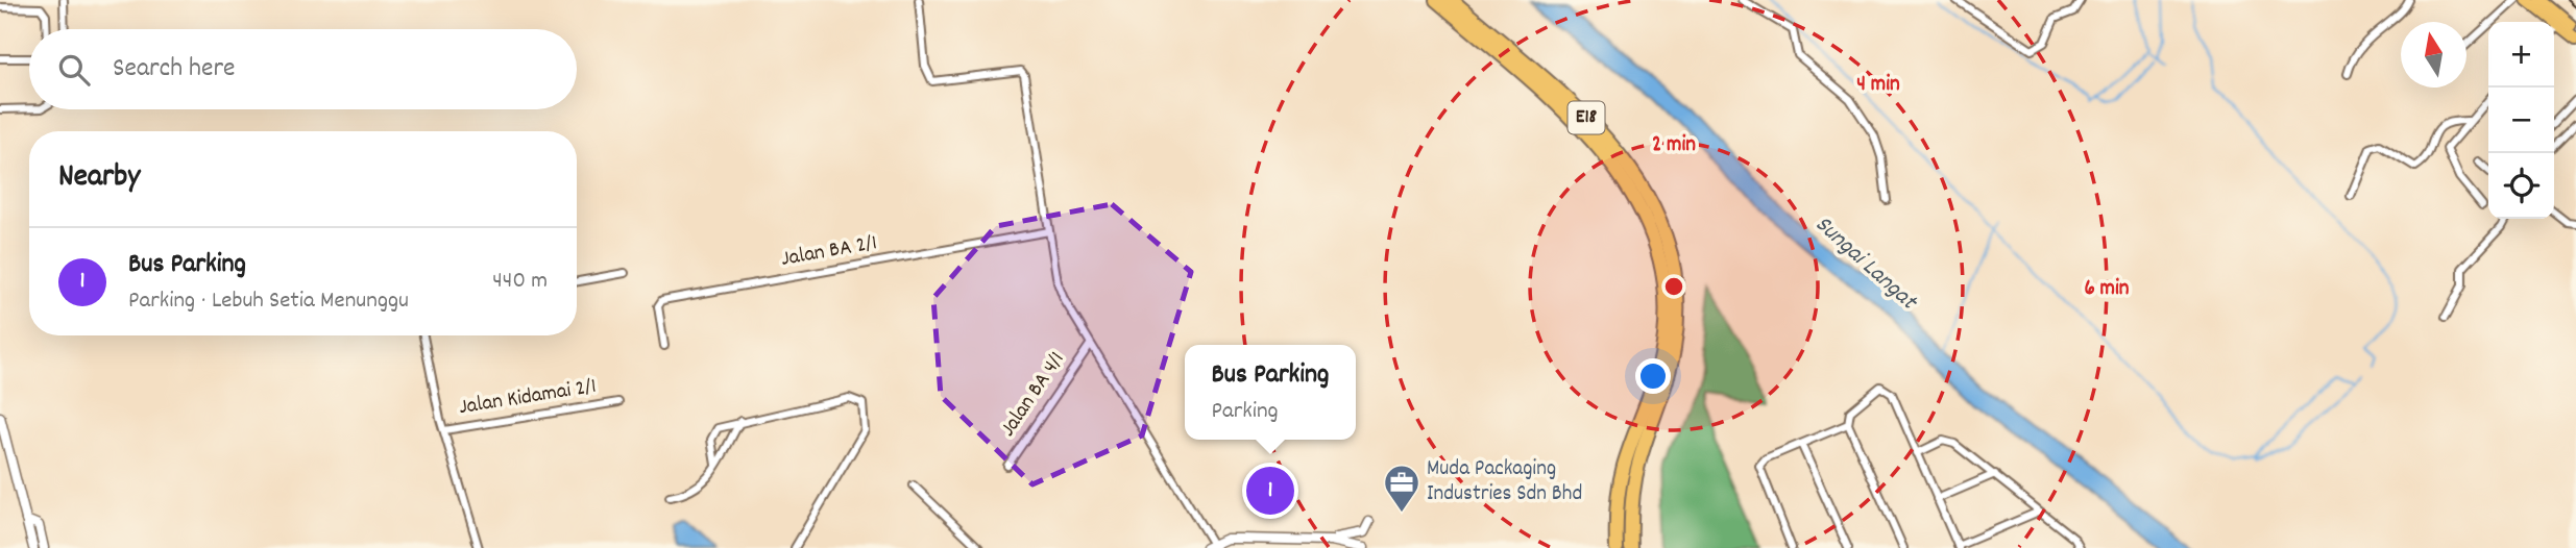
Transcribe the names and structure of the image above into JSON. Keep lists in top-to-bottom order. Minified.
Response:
{"streets":{"highway":["E18"],"street":["Jalan BA 2/1","Jalan BA 4/1","Jalan Kidamai 2/1"]},"water":["Sungai Langat"],"places":{"office":["Muda Packaging Industries Sdn Bhd"]},"north":"top","page":{"map_buttons":["+","−"],"search":"Search here","heading":"Nearby","list":[{"mark":"1","name":"Bus Parking","note":"Parking · Lebuh Setia Menunggu","value":"440 m"}],"popup":["Bus Parking","Parking"],"pins":"1"},"rings":["4 min","2 min","6 min"]}
